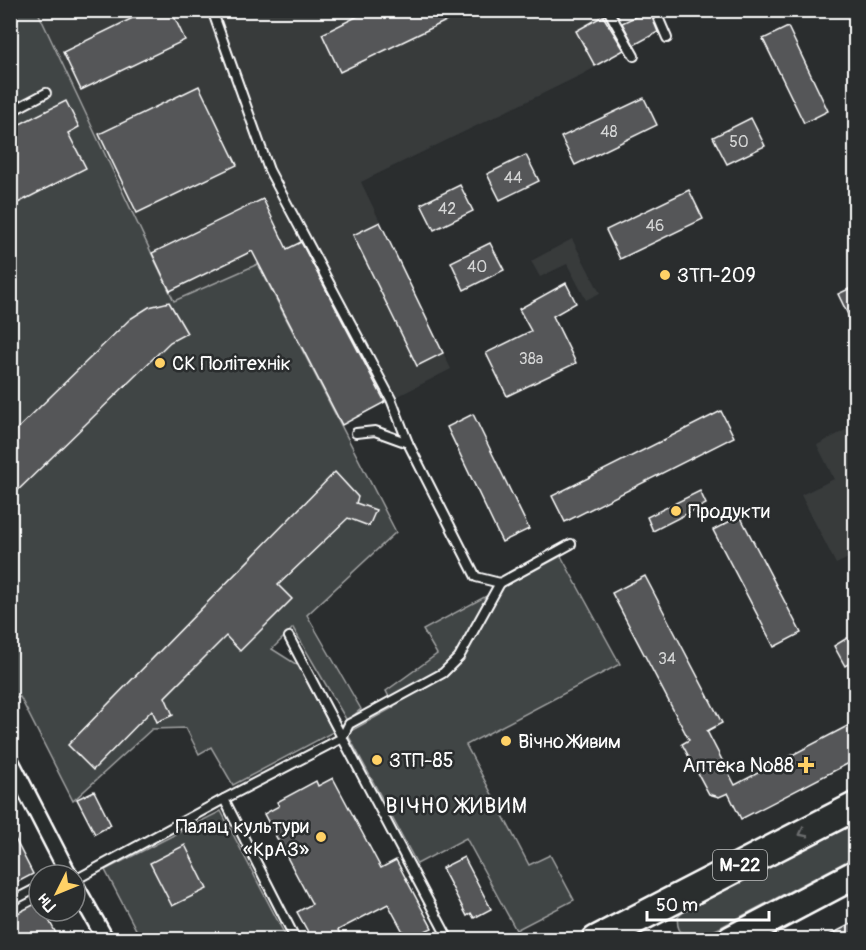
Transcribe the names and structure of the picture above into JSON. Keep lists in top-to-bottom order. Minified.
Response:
{"streets":{"highway":["М-22"]},"districts":["ВІЧНО ЖИВИМ"],"places":{"other":["ЗТП-209","СК Політехнік","Продукти","Вічно Живим","ЗТП-85","Палац культури «КрАЗ»"],"health":["Аптека №88"]},"house_numbers":["48","50","44","42","46","40","38а","34"],"scale_bar":"50 m","north":"bottom left"}
